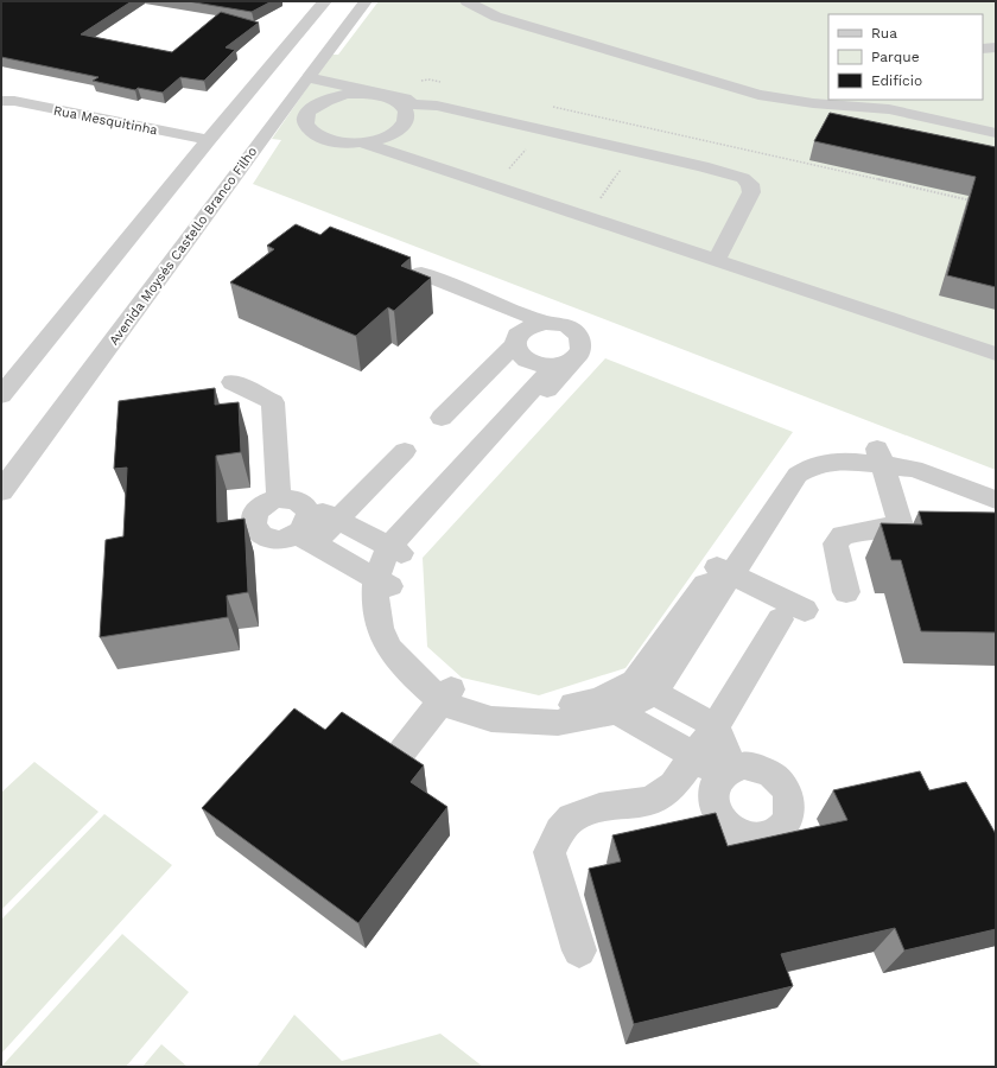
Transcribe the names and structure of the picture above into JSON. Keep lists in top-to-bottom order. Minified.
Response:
{"streets":{"street":["Rua Mesquitinha","Avenida Moysés Castello Branco Filho"]},"legend":["Rua","Parque","Edifício"]}
